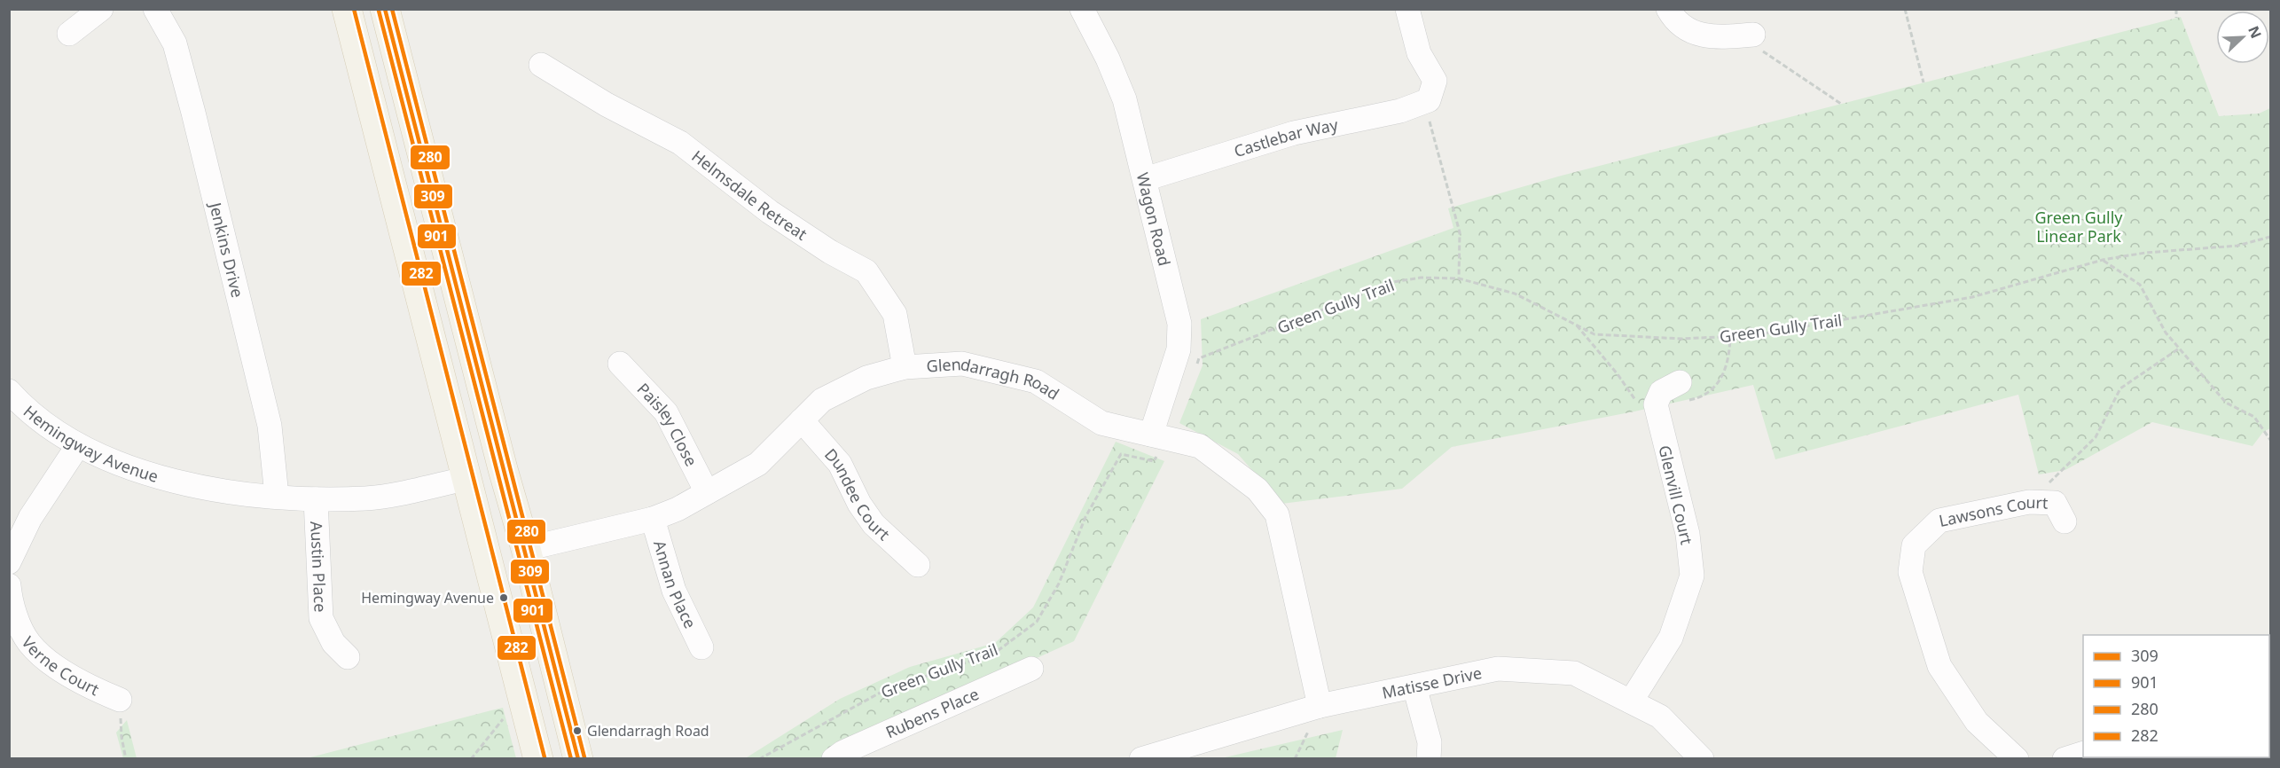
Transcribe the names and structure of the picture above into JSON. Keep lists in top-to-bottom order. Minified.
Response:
{"streets":{"street":["Castlebar Way","Helmsdale Retreat","Wagon Road","Jenkins Drive","Glendarragh Road","Paisley Close","Hemingway Avenue","Dundee Court","Glenvill Court","Lawsons Court","Austin Place","Annan Place","Verne Court","Matisse Drive","Rubens Place"],"path":["Green Gully Trail"]},"crossings":[["Castlebar Way","Wagon Road"],["Helmsdale Retreat","Glendarragh Road"],["Wagon Road","Green Gully Trail"],["Wagon Road","Glendarragh Road"],["Jenkins Drive","Hemingway Avenue"],["Green Gully Trail","Glendarragh Road"],["Glendarragh Road","Paisley Close"],["Glendarragh Road","Dundee Court"],["Glendarragh Road","Annan Place"],["Glendarragh Road","Matisse Drive"],["Hemingway Avenue","Austin Place"],["Glenvill Court","Matisse Drive"]],"parks":["Green Gully Linear Park"],"places":["Hemingway Avenue","Glendarragh Road"],"lines":["transit line 309","transit line 280","transit line 282","transit line 901"],"legend":["309","901","280","282"],"north":"top right"}
